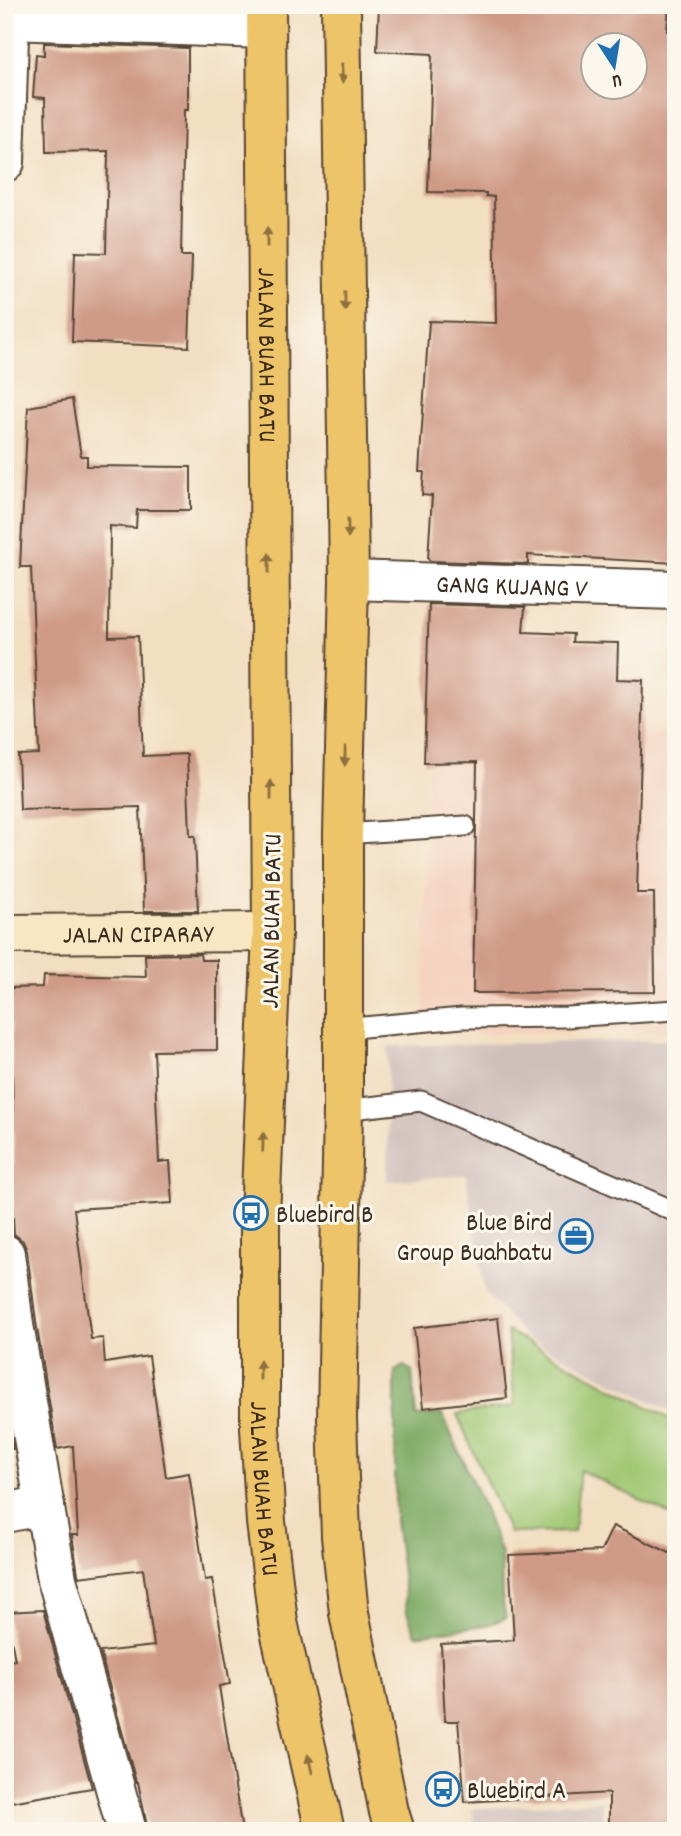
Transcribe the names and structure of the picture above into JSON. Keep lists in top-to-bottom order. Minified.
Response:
{"streets":{"main road":["JALAN BUAH BATU"],"street":["GANG KUJANG V","JALAN CIPARAY"]},"crossings":[["JALAN BUAH BATU","JALAN CIPARAY"]],"places":{"bus stop":["Bluebird B","Bluebird A"],"office":["Blue Bird Group Buahbatu"]},"north":"bottom"}
